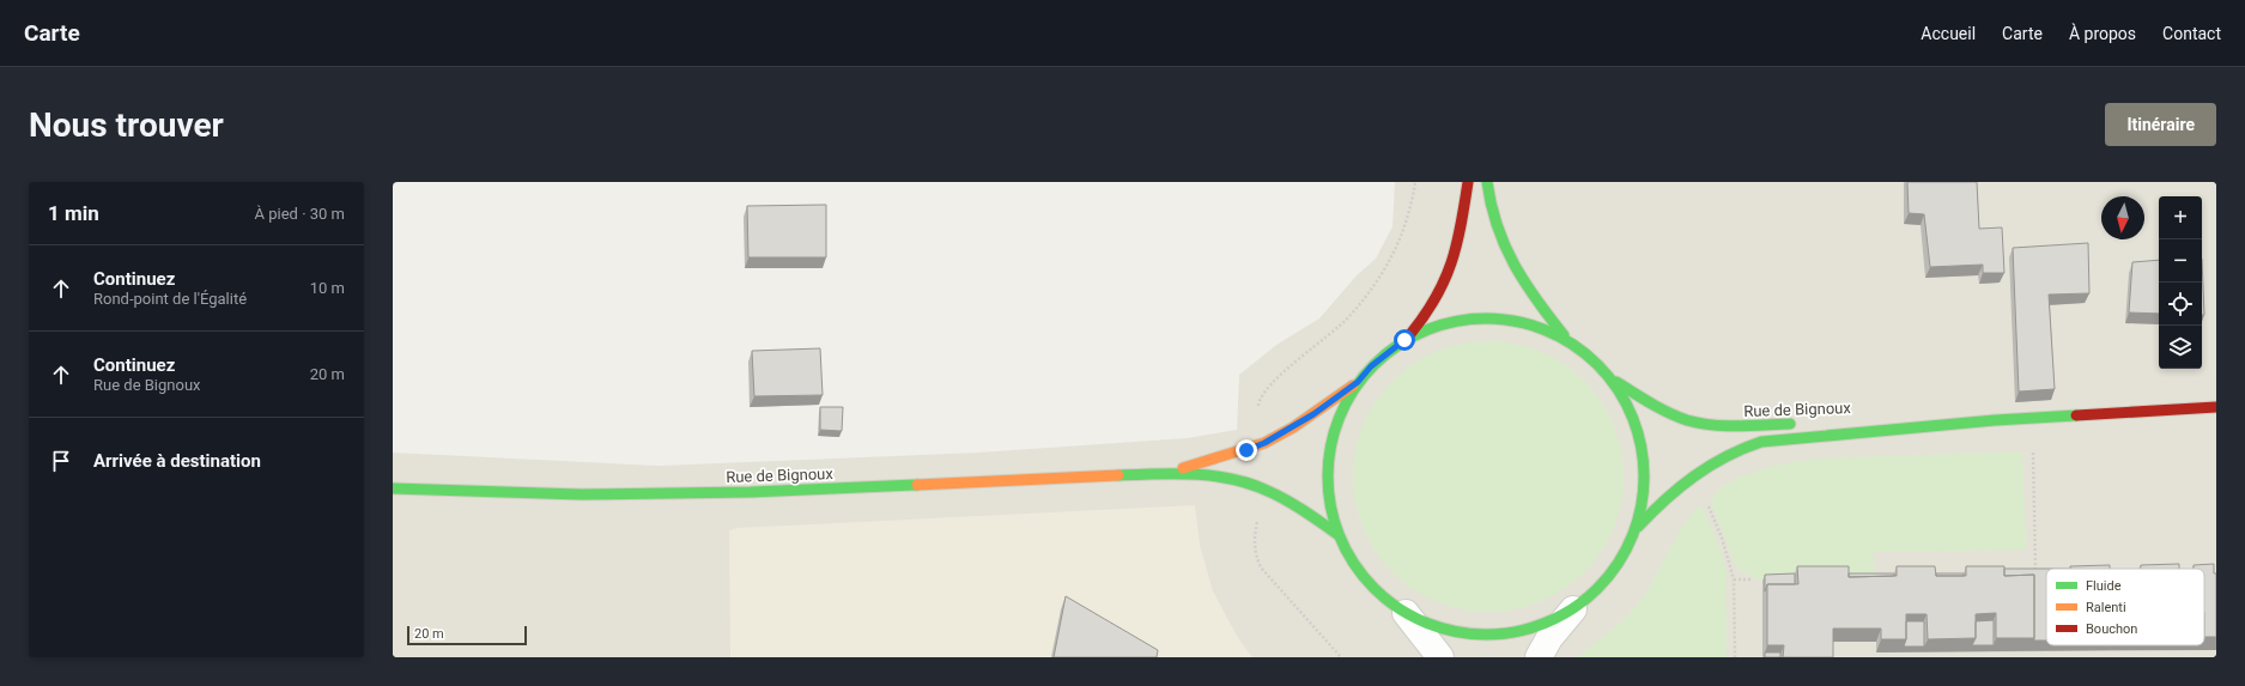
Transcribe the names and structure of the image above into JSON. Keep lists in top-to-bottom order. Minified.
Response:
{"streets":{"street":["Rue de Bignoux"]},"legend":["Fluide","Ralenti","Bouchon"],"scale_bar":"20 m","north":"bottom","page":{"header":"Carte","nav":["Accueil","Carte","À propos","Contact"],"buttons":"Itinéraire","title":"Nous trouver","heading":["1 min","À pied · 30 m"],"map_buttons":["+","−"],"list":[["Continuez","Rond-point de l'Égalité","10 m"],["Continuez","Rue de Bignoux","20 m"],"Arrivée à destination"],"scale":"20 m"}}
